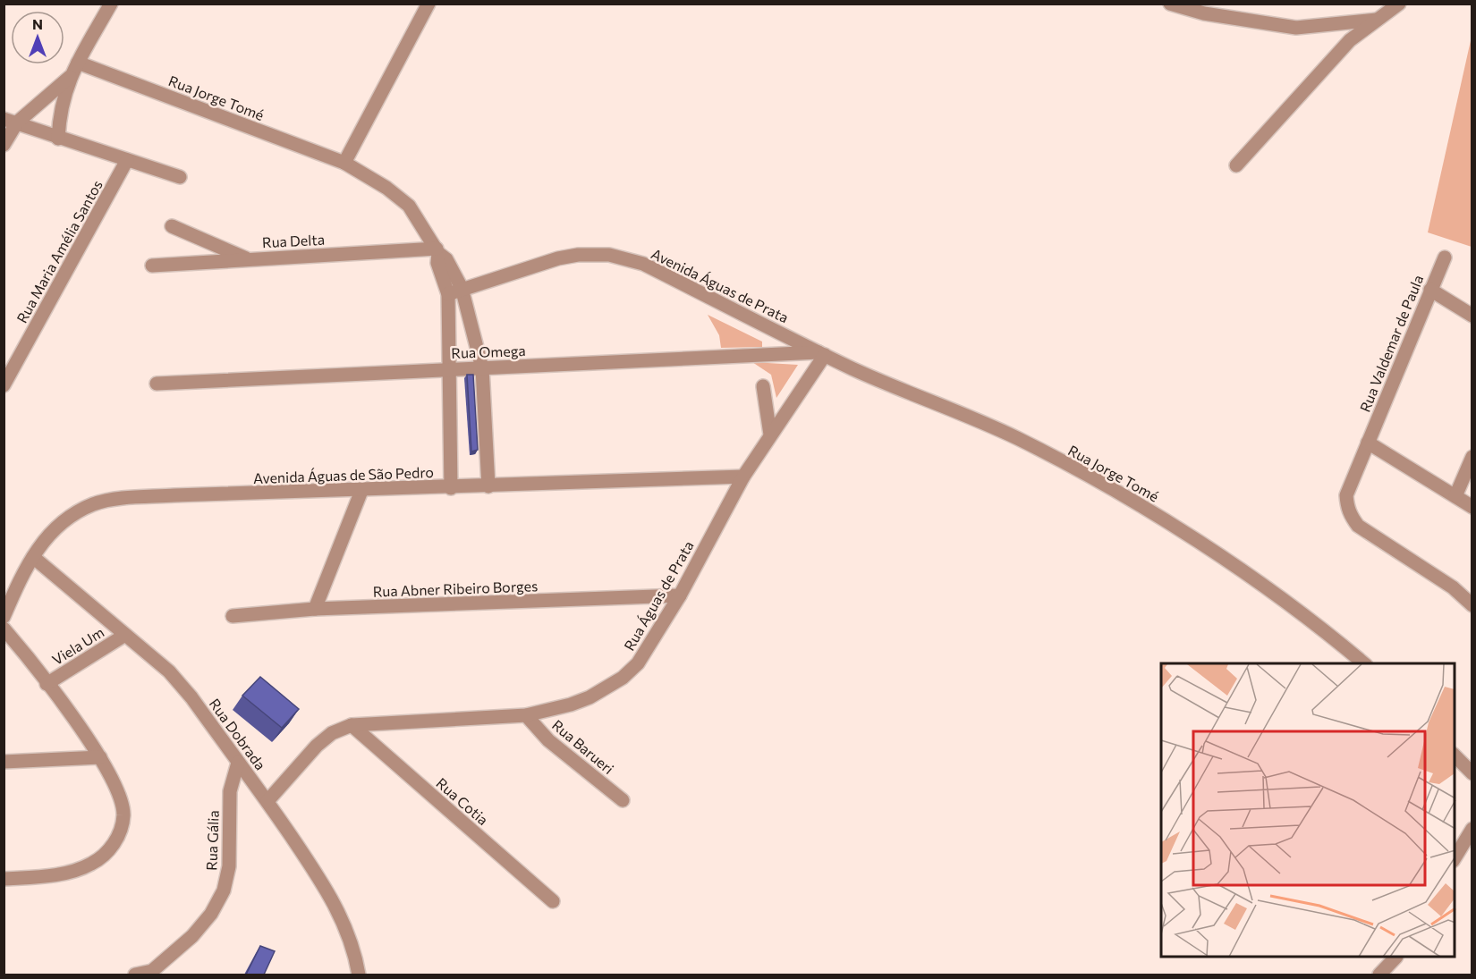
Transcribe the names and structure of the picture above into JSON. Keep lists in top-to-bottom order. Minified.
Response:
{"streets":{"street":["Rua Jorge Tomé","Rua Delta","Rua Maria Amélia Santos","Avenida Águas de Prata","Rua Valdemar de Paula","Rua Omega","Avenida Águas de São Pedro","Rua Abner Ribeiro Borges","Rua Águas de Prata","Viela Um","Rua Dobrada","Rua Barueri","Rua Cotia","Rua Gália"]},"crossings":[["Rua Jorge Tomé","Avenida Águas de Prata"],["Rua Jorge Tomé","Rua Omega"],["Rua Jorge Tomé","Rua Águas de Prata"],["Avenida Águas de Prata","Rua Omega"],["Avenida Águas de Prata","Rua Águas de Prata"],["Rua Omega","Rua Águas de Prata"],["Avenida Águas de São Pedro","Rua Águas de Prata"],["Avenida Águas de São Pedro","Rua Dobrada"],["Rua Abner Ribeiro Borges","Rua Águas de Prata"],["Rua Águas de Prata","Rua Dobrada"],["Rua Águas de Prata","Rua Barueri"],["Rua Águas de Prata","Rua Cotia"],["Viela Um","Rua Dobrada"],["Rua Dobrada","Rua Gália"]],"north":"top"}
